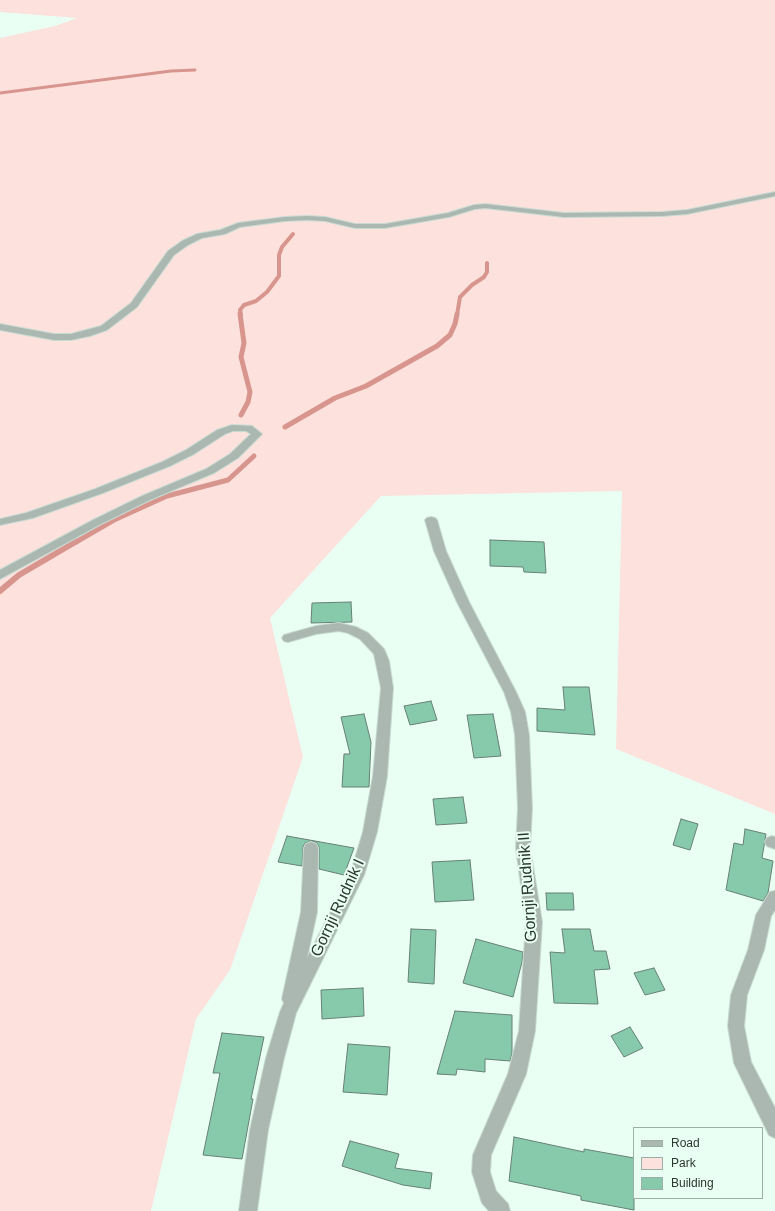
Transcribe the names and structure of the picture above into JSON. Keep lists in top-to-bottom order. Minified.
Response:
{"streets":{"street":["Gornji Rudnik II","Gornji Rudnik I"]},"legend":["Road","Park","Building"]}
